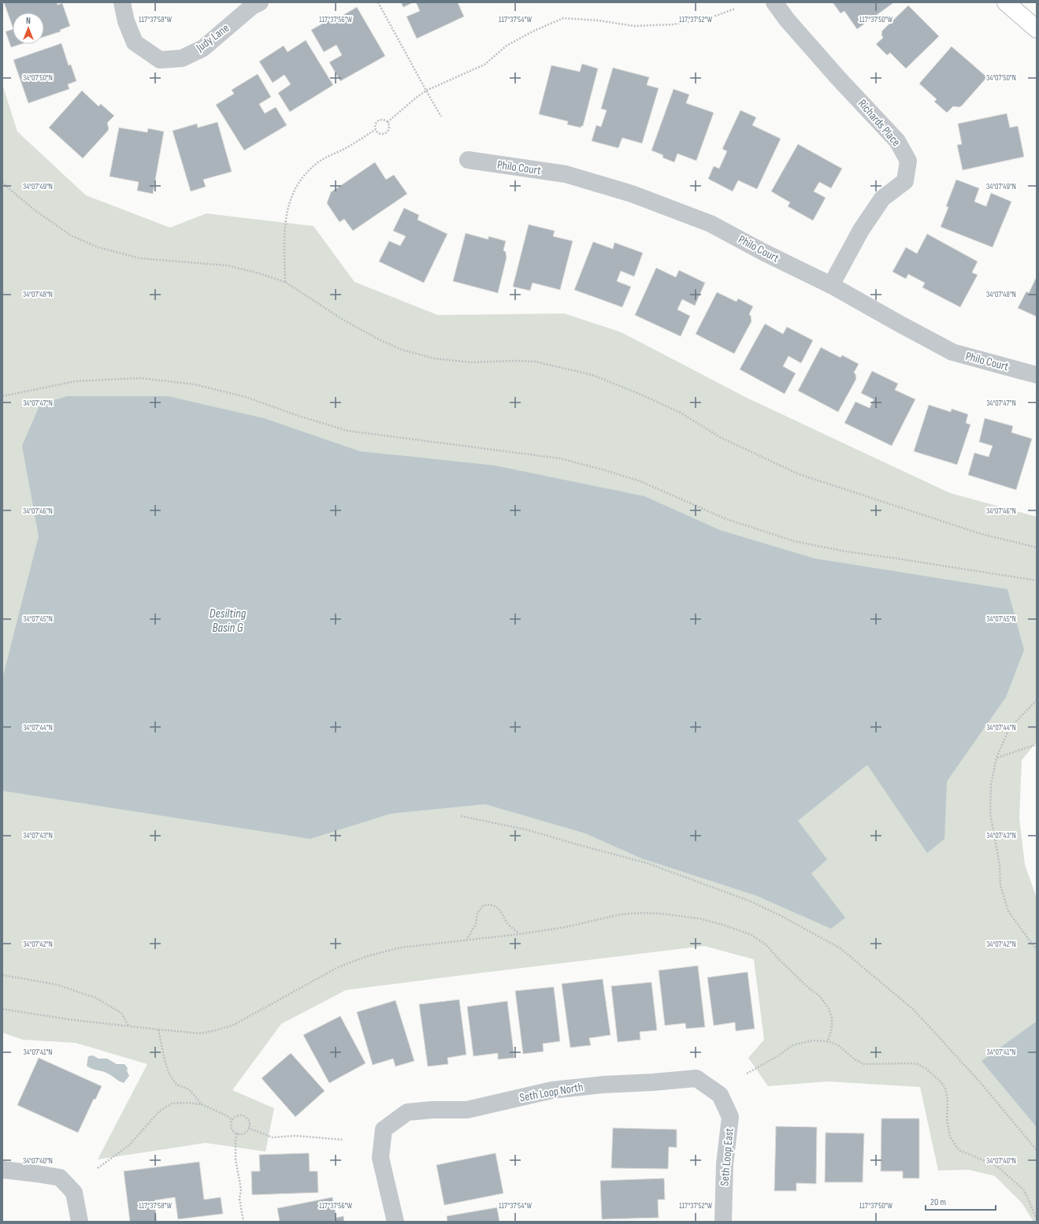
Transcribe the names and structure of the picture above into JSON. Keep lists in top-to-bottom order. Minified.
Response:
{"streets":{"street":["Judy Lane","Richards Place","Philo Court","Seth Loop North","Seth Loop East"]},"crossings":[["Richards Place","Philo Court"],["Seth Loop North","Seth Loop East"]],"water":["Desilting Basin G"],"scale_bar":"20 m","north":"top","coordinates":["117°37'58\"W","117°37'56\"W","117°37'54\"W","117°37'52\"W","117°37'50\"W","34°07'50\"N","34°07'49\"N","34°07'48\"N","34°07'47\"N","34°07'46\"N","34°07'45\"N","34°07'44\"N","34°07'43\"N","34°07'42\"N","34°07'41\"N","34°07'40\"N"]}
